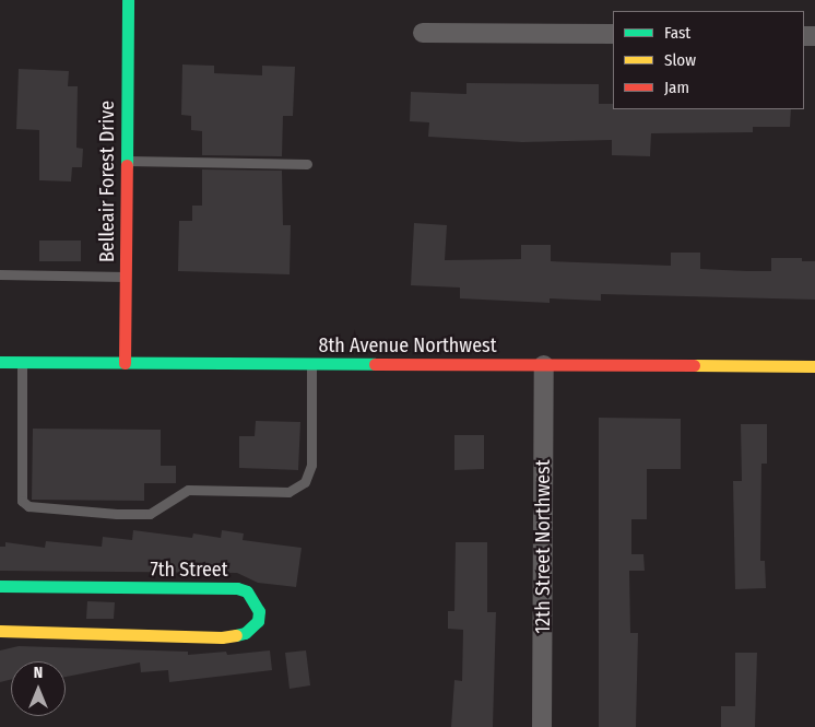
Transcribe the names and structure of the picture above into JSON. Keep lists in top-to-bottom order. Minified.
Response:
{"streets":{"street":["Belleair Forest Drive","8th Avenue Northwest","12th Street Northwest","7th Street"]},"crossings":[["Belleair Forest Drive","8th Avenue Northwest"],["8th Avenue Northwest","12th Street Northwest"]],"legend":["Fast","Slow","Jam"],"north":"top"}
